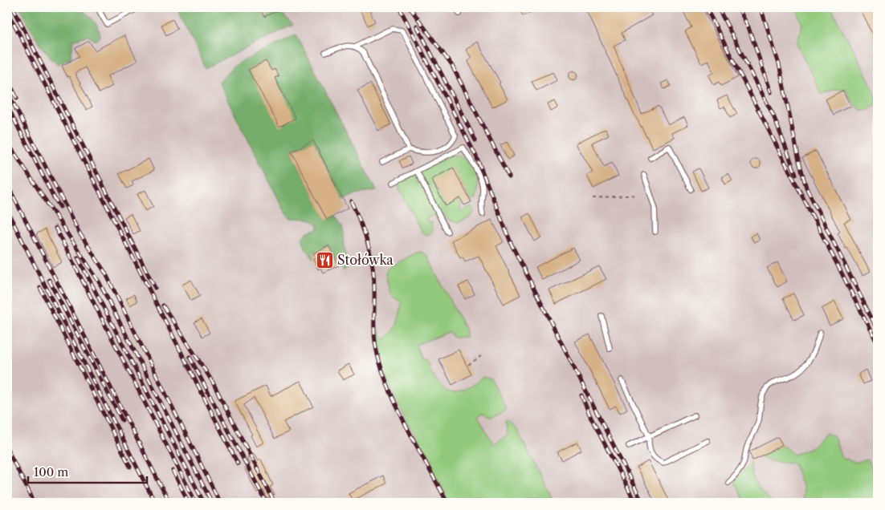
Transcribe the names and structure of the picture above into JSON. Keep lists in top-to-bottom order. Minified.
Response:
{"places":{"restaurant":["Stołówka"]},"scale_bar":"100 m"}
